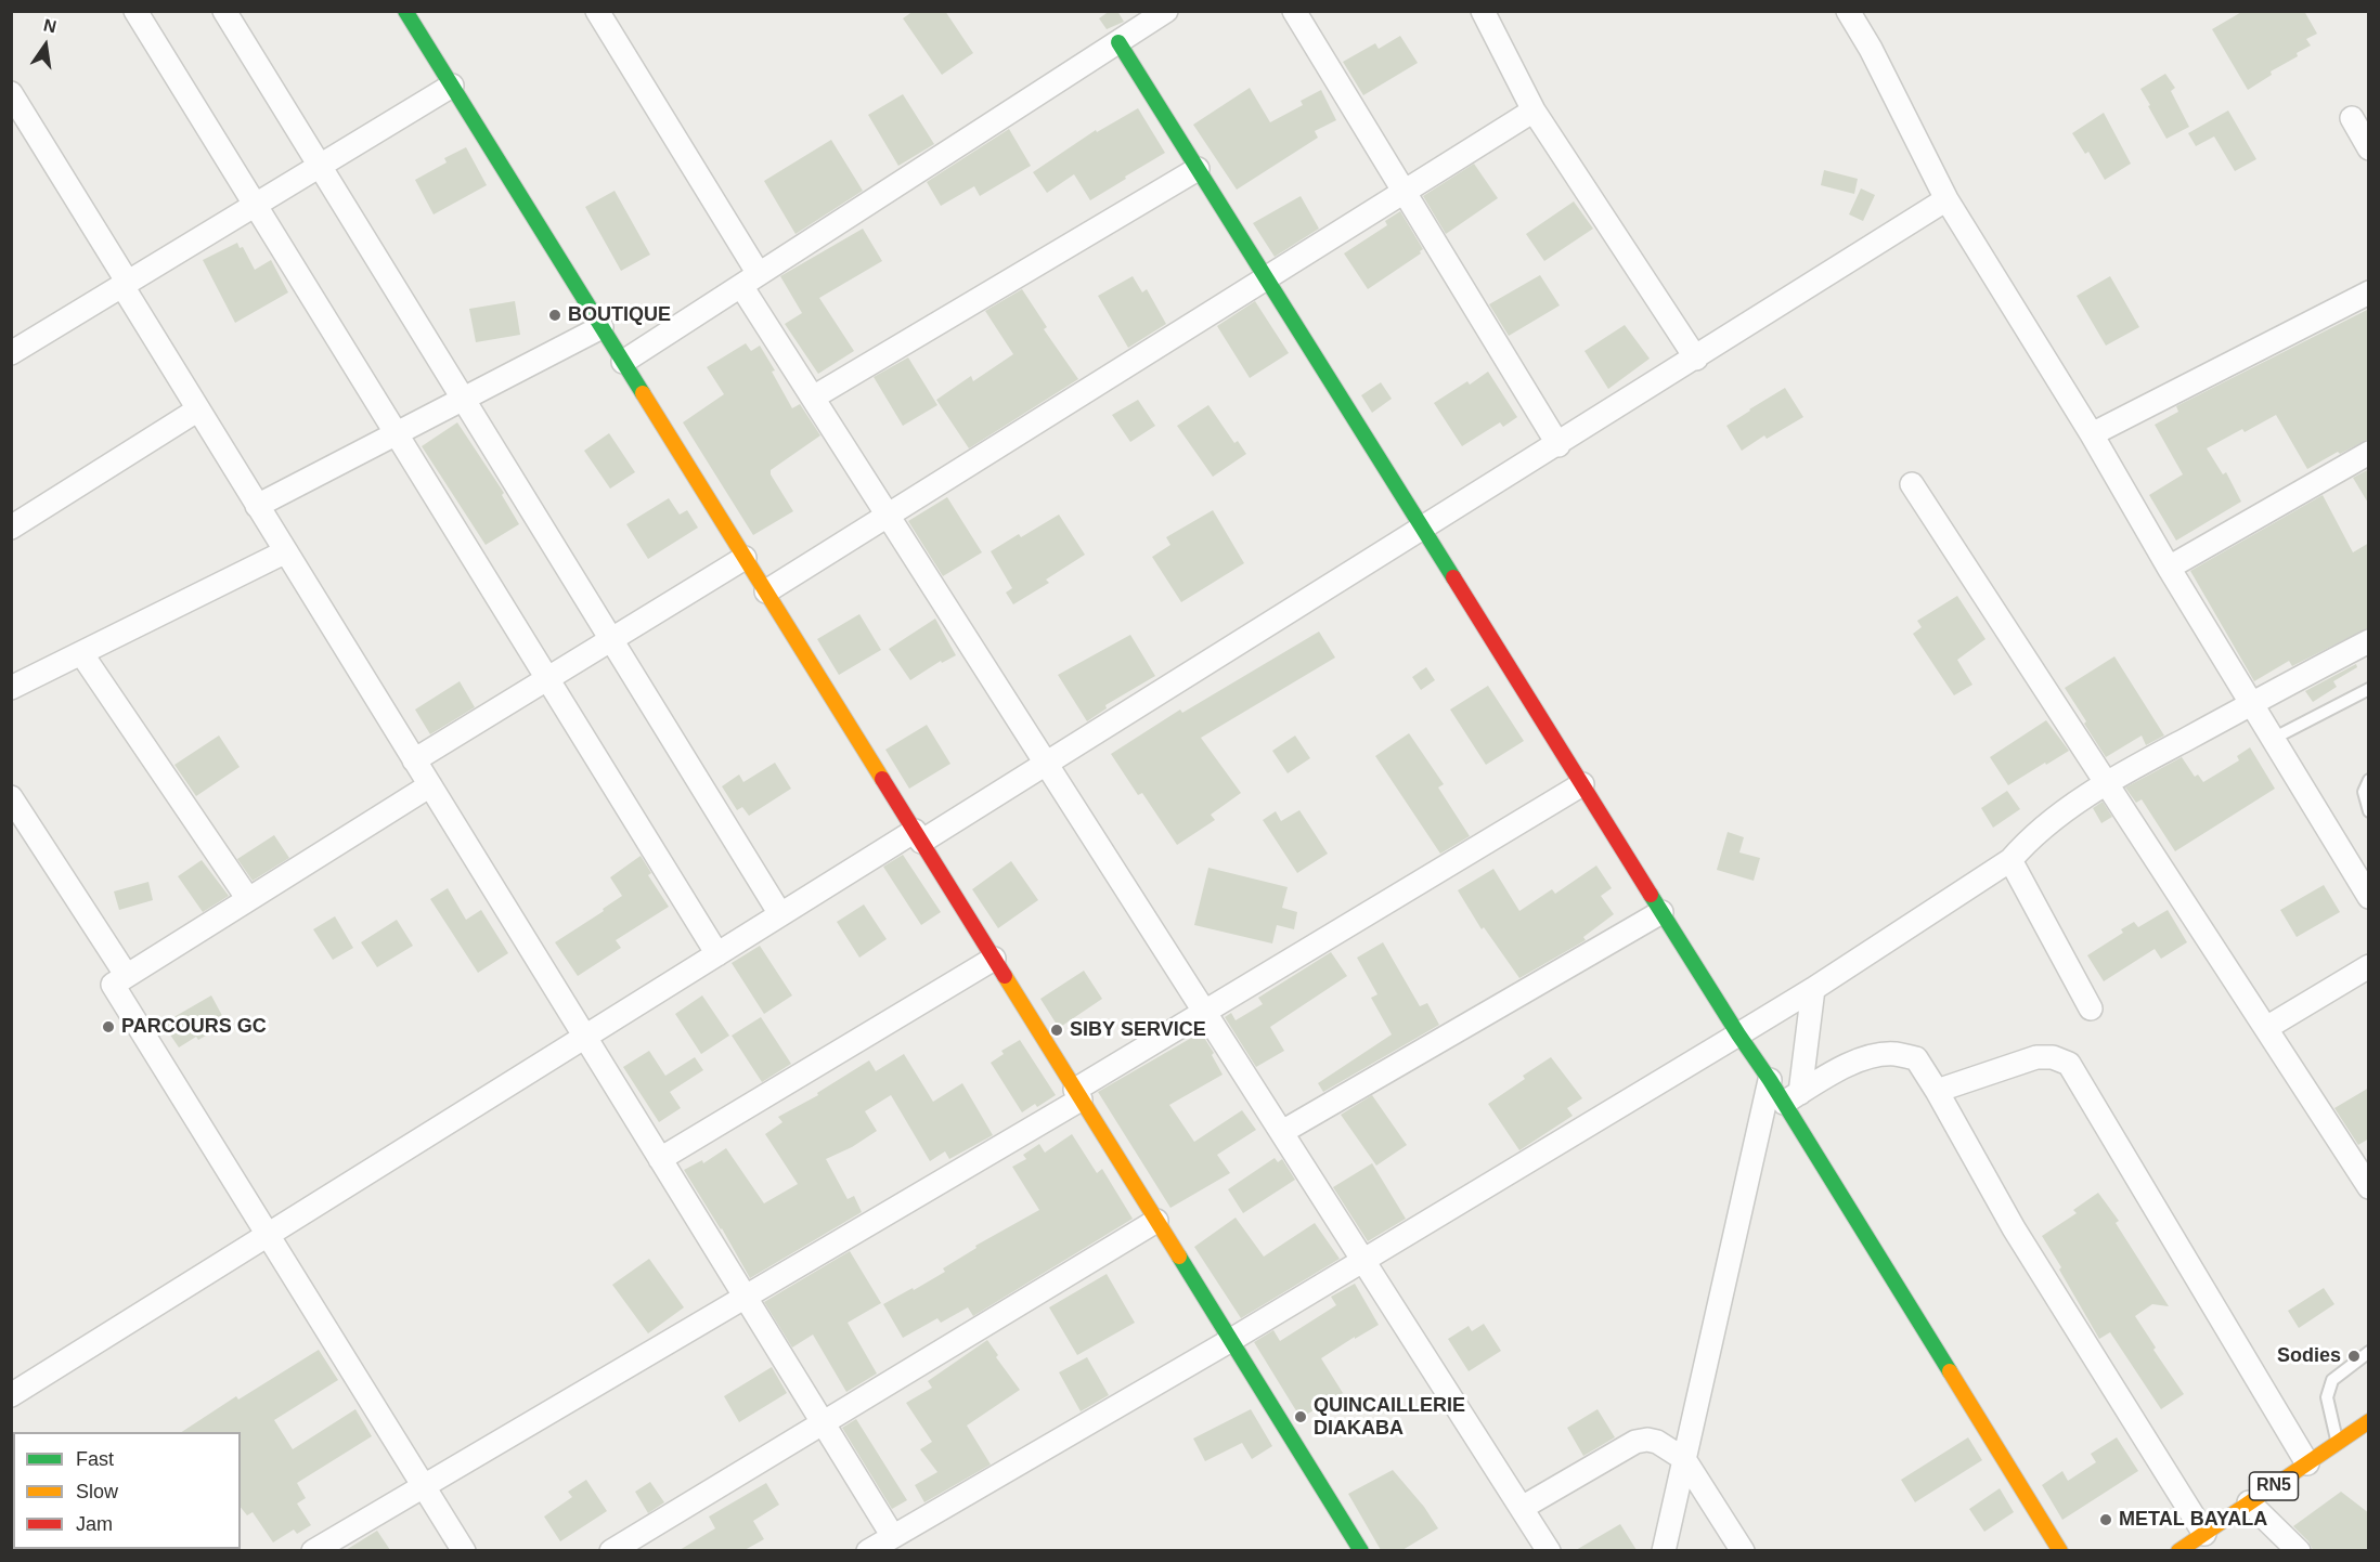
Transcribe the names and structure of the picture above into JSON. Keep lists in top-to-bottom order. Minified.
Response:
{"streets":{"main road":["RN5"]},"places":["BOUTIQUE","PARCOURS GC","SIBY SERVICE","Sodies","QUINCAILLERIE DIAKABA","METAL BAYALA"],"legend":["Fast","Slow","Jam"],"north":"top"}
